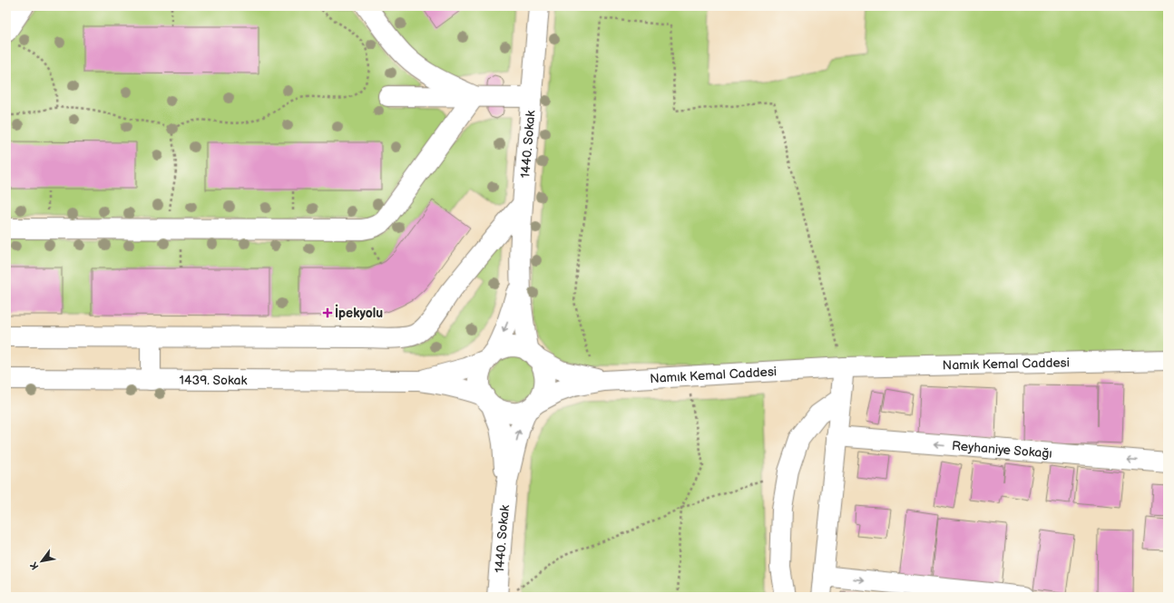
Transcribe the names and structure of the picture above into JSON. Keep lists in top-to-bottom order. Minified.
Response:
{"streets":{"street":["1440. Sokak","Namık Kemal Caddesi","1439. Sokak","Reyhaniye Sokağı"]},"places":{"health":["İpekyolu"]},"north":"bottom left"}
